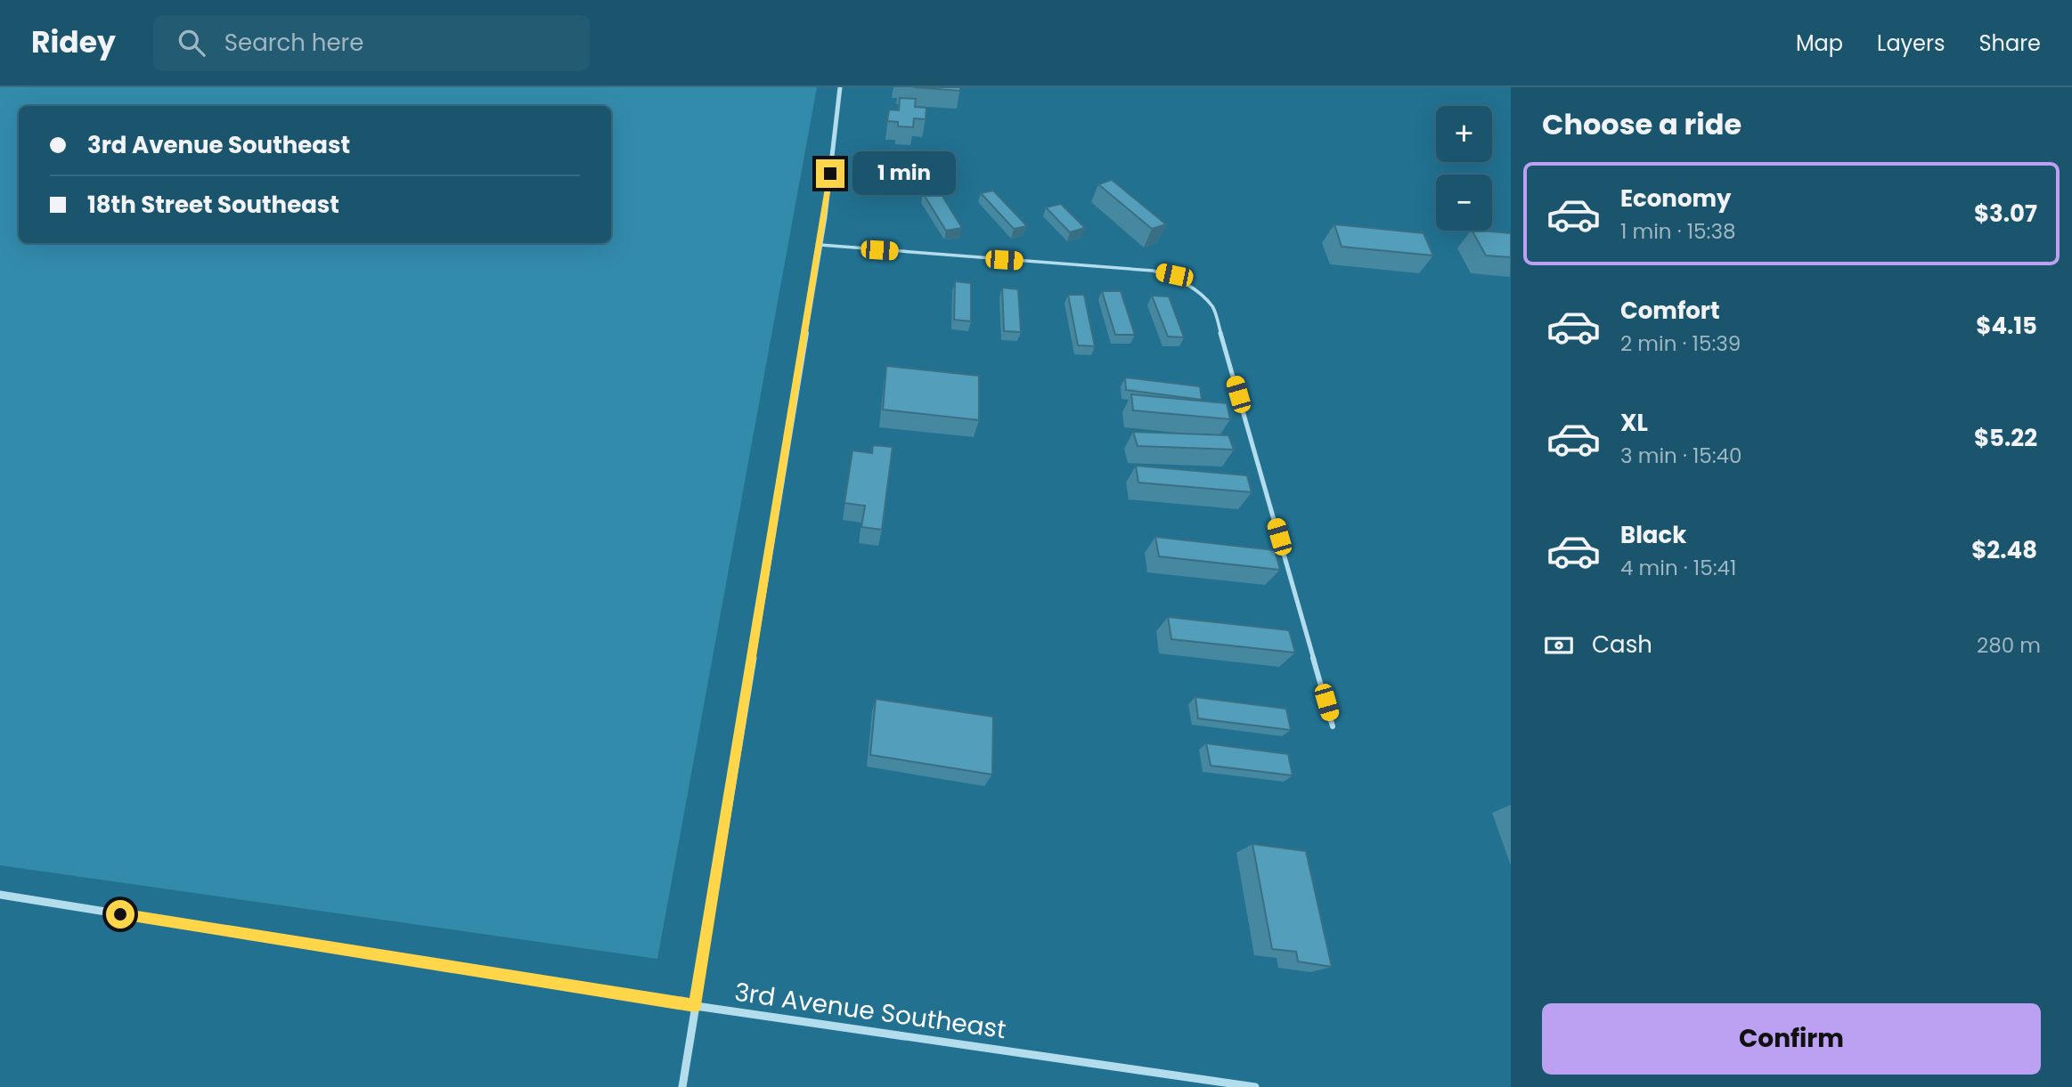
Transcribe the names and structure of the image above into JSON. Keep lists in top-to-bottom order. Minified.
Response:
{"streets":{"street":["3rd Avenue Southeast"]},"page":{"header":"Ridey","search":"Search here","nav":["Map","Layers","Share"],"heading":"Choose a ride","map_buttons":["+","−"],"banner":["3rd Avenue Southeast","18th Street Southeast"],"bubble":"1 min","list":[{"name":"Economy","note":"1 min · 15:38","value":"$3.07"},{"name":"Comfort","note":"2 min · 15:39","value":"$4.15"},{"name":"XL","note":"3 min · 15:40","value":"$5.22"},{"name":"Black","note":"4 min · 15:41","value":"$2.48"}],"pay":["Cash","280 m"],"buttons":"Confirm"}}
